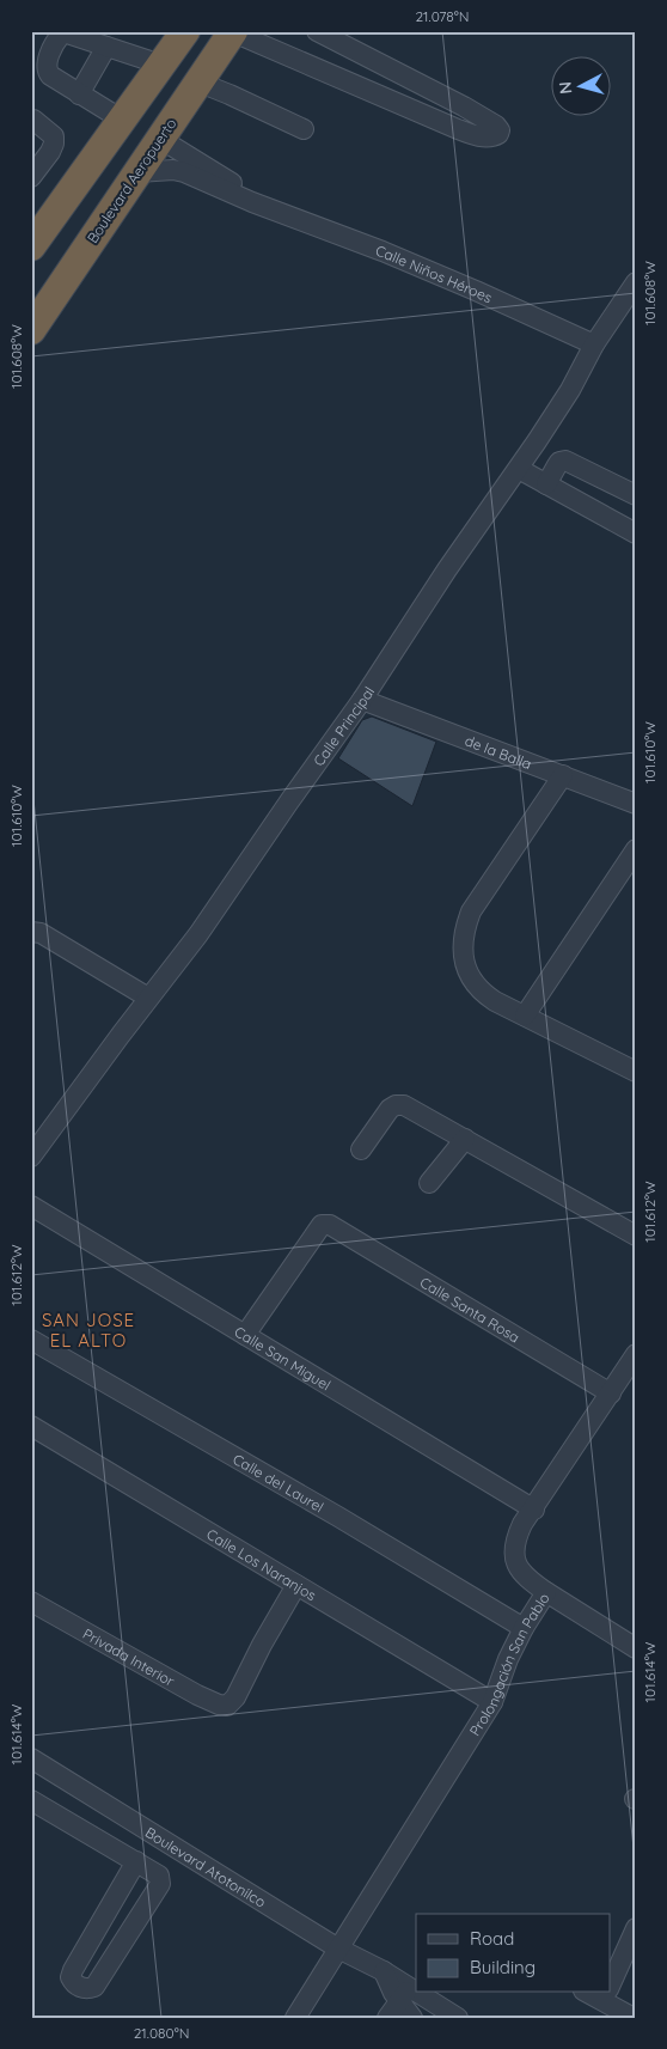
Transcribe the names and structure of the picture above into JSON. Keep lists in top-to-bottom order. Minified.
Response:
{"streets":{"highway":["Boulevard Aeropuerto"],"street":["Calle Niños Héroes","Calle Principal","de la Balla","Calle Santa Rosa","Calle San Miguel","Calle del Laurel","Calle Los Naranjos","Privada Interior","Prolongación San Pablo","Boulevard Atotonilco"]},"crossings":[["Boulevard Aeropuerto","Calle Niños Héroes"],["Calle Niños Héroes","Calle Principal"],["Calle Principal","de la Balla"],["Calle Santa Rosa","Calle San Miguel"],["Calle Santa Rosa","Prolongación San Pablo"],["Calle San Miguel","Prolongación San Pablo"],["Calle del Laurel","Prolongación San Pablo"],["Calle Los Naranjos","Privada Interior"],["Calle Los Naranjos","Prolongación San Pablo"],["Prolongación San Pablo","Boulevard Atotonilco"]],"districts":["SAN JOSE EL ALTO"],"legend":["Road","Building"],"north":"left","coordinates":["21.078°N","101.608°W","101.610°W","101.612°W","101.614°W","21.080°N"]}
